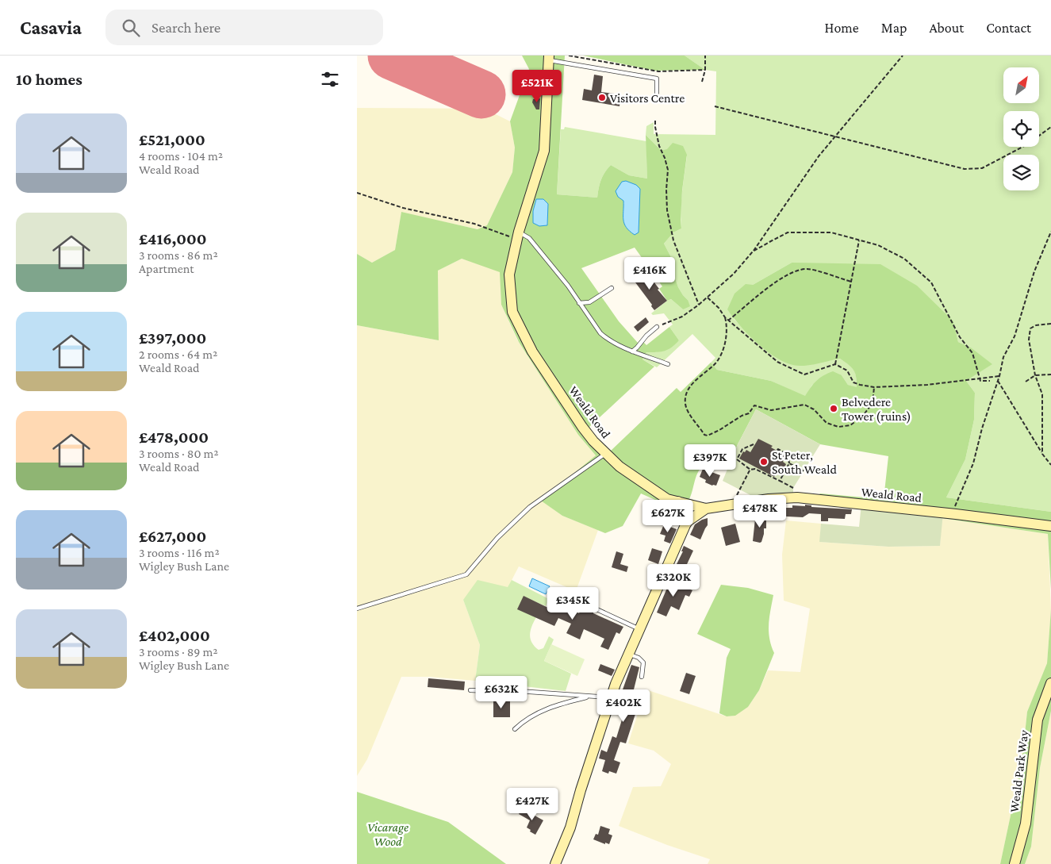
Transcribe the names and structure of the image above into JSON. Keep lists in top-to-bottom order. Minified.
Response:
{"streets":{"street":["Weald Road","Weald Park Way"]},"parks":["Vicarage Wood"],"places":["Visitors Centre","Belvedere Tower (ruins)","St Peter, South Weald"],"north":"top right","page":{"header":"Casavia","search":"Search here","nav":["Home","Map","About","Contact"],"heading":"10 homes","price":["£521K","£416K","£397K","£478K","£627K","£320K","£345K","£632K","£402K","£427K"],"list":[{"name":"£521,000","note":"4 rooms · 104 m² · Weald Road"},{"name":"£416,000","note":"3 rooms · 86 m² · Apartment"},{"name":"£397,000","note":"2 rooms · 64 m² · Weald Road"},{"name":"£478,000","note":"3 rooms · 80 m² · Weald Road"},{"name":"£627,000","note":"3 rooms · 116 m² · Wigley Bush Lane"},{"name":"£402,000","note":"3 rooms · 89 m² · Wigley Bush Lane"}]}}
